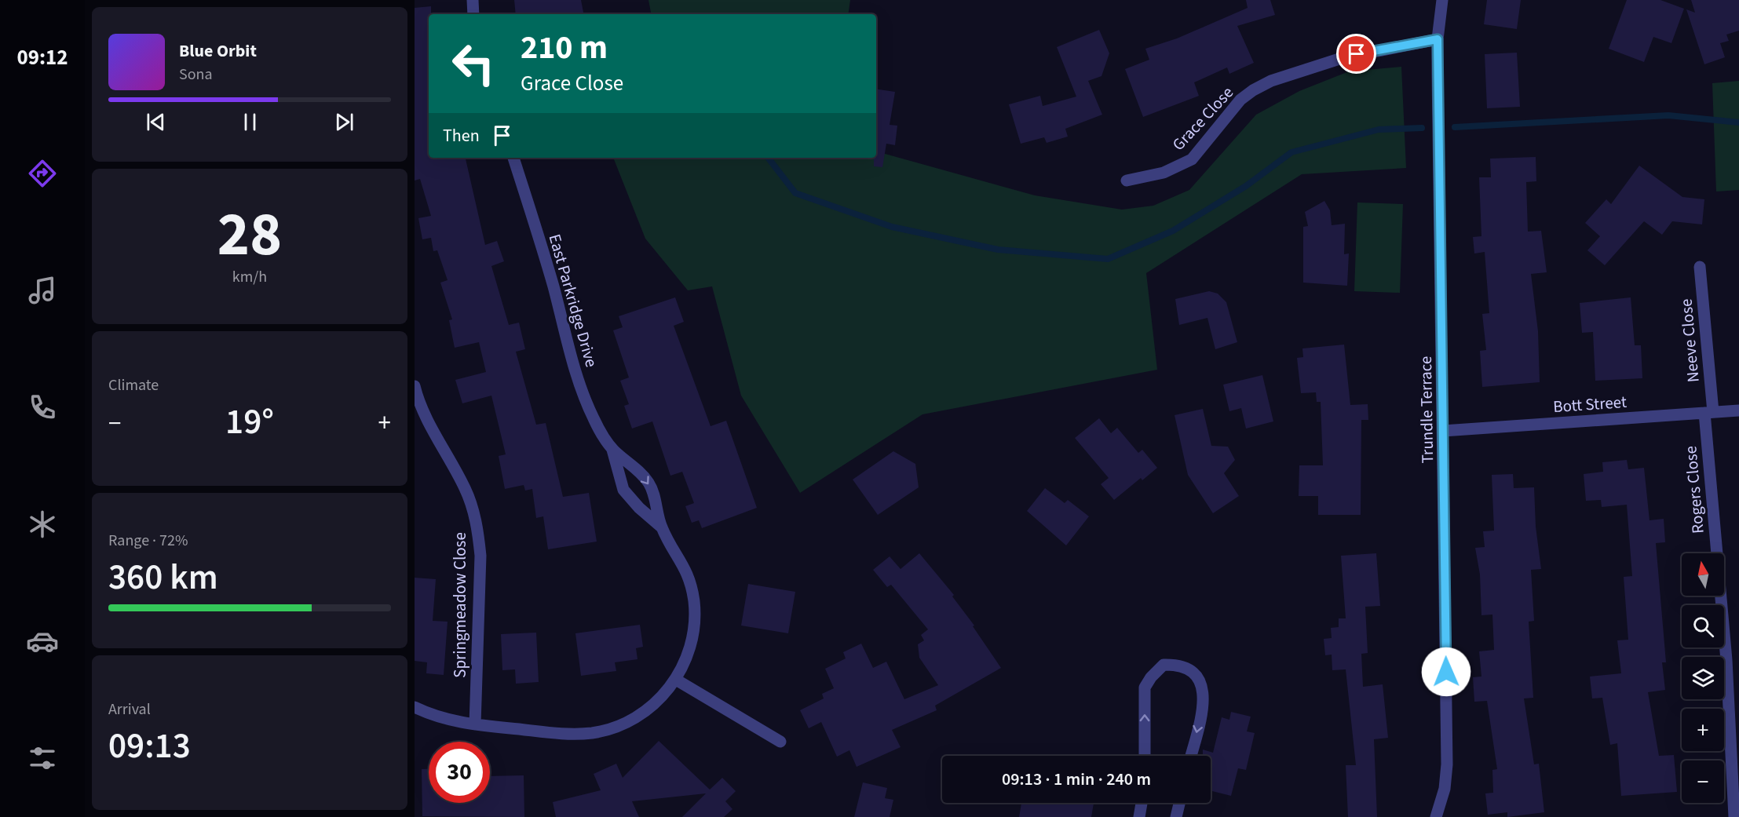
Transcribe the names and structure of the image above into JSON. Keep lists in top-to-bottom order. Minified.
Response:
{"streets":{"street":["Grace Close","East Parkridge Drive","Neeve Close","Bott Street","Trundle Terrace","Rogers Close","Springmeadow Close"]},"crossings":[["Grace Close","Trundle Terrace"],["East Parkridge Drive","Springmeadow Close"],["Neeve Close","Bott Street"],["Neeve Close","Rogers Close"],["Bott Street","Trundle Terrace"],["Bott Street","Rogers Close"]],"north":"top","page":{"tabs":"09:12","turn":["210 m","Grace Close"],"song":["Blue Orbit","Sona"],"then":"Then","tile":[["28","km/h"],"Climate",["Range · 72%","360 km"],["Arrival","09:13"]],"heat":["−","19°","+"],"map_buttons":["+","−"],"limit":"30","trip":"09:13 · 1 min · 240 m"}}
